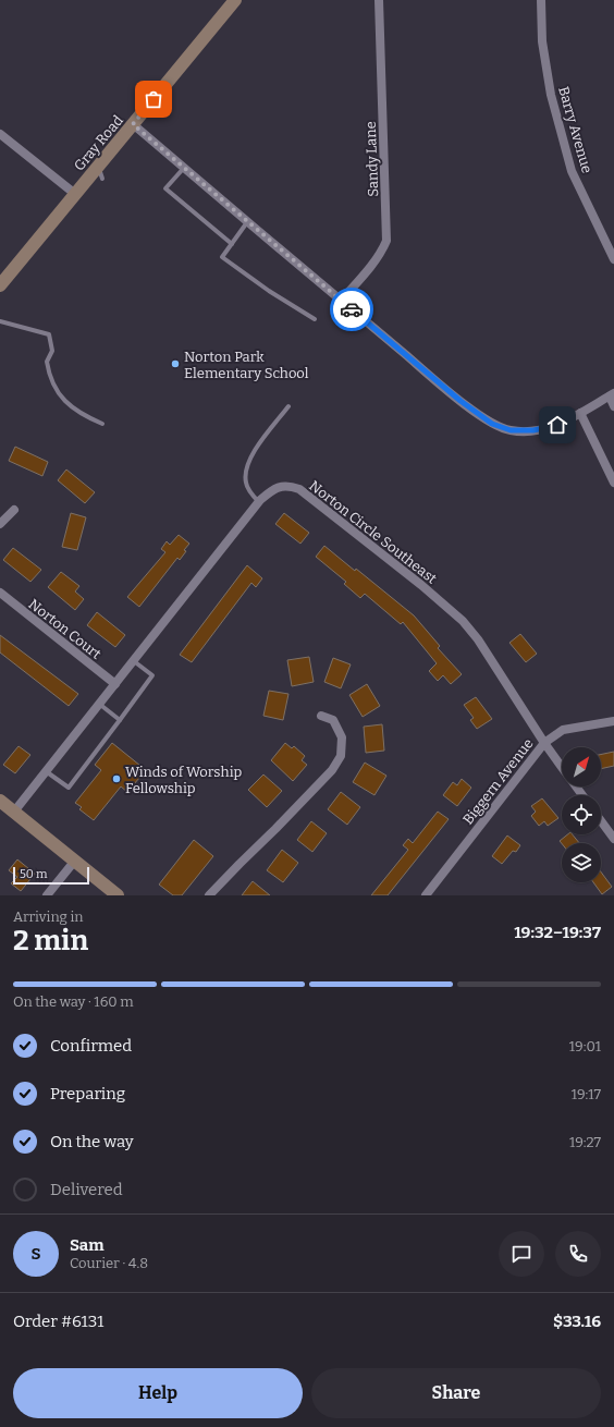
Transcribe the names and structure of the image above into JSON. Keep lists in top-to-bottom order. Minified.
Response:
{"streets":{"street":["Barry Avenue","Gray Road","Sandy Lane","Norton Circle Southeast","Norton Court","Biggern Avenue"]},"crossings":[["Norton Circle Southeast","Norton Court"],["Norton Circle Southeast","Biggern Avenue"]],"places":["Norton Park Elementary School","Winds of Worship Fellowship"],"scale_bar":"50 m","north":"top right","page":{"scale":"50 m","heading":["2 min","Arriving in","19:32–19:37"],"panel":["Sam","Courier · 4.8","Order #6131","$33.16"],"bar":"On the way · 160 m","list":[["Confirmed","19:01"],["Preparing","19:17"],["On the way","19:27"],"Delivered"],"round":"S","buttons":["Help","Share"]}}
